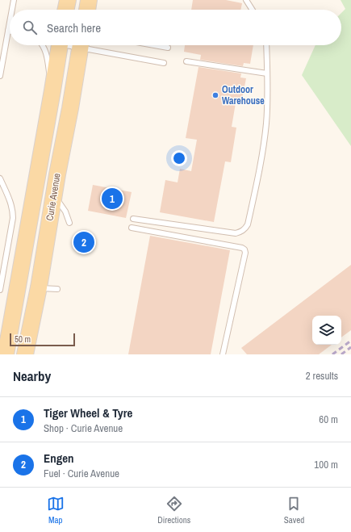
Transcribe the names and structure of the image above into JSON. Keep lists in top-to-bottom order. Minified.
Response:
{"streets":{"main road":["Curie Avenue"]},"places":["Outdoor Warehouse"],"scale_bar":"50 m","page":{"search":"Search here","pins":["1","2"],"scale":"50 m","heading":["Nearby","2 results"],"list":[{"mark":"1","name":"Tiger Wheel & Tyre","note":"Shop · Curie Avenue","value":"60 m"},{"mark":"2","name":"Engen","note":"Fuel · Curie Avenue","value":"100 m"}],"nav":["Map","Directions","Saved"]}}
